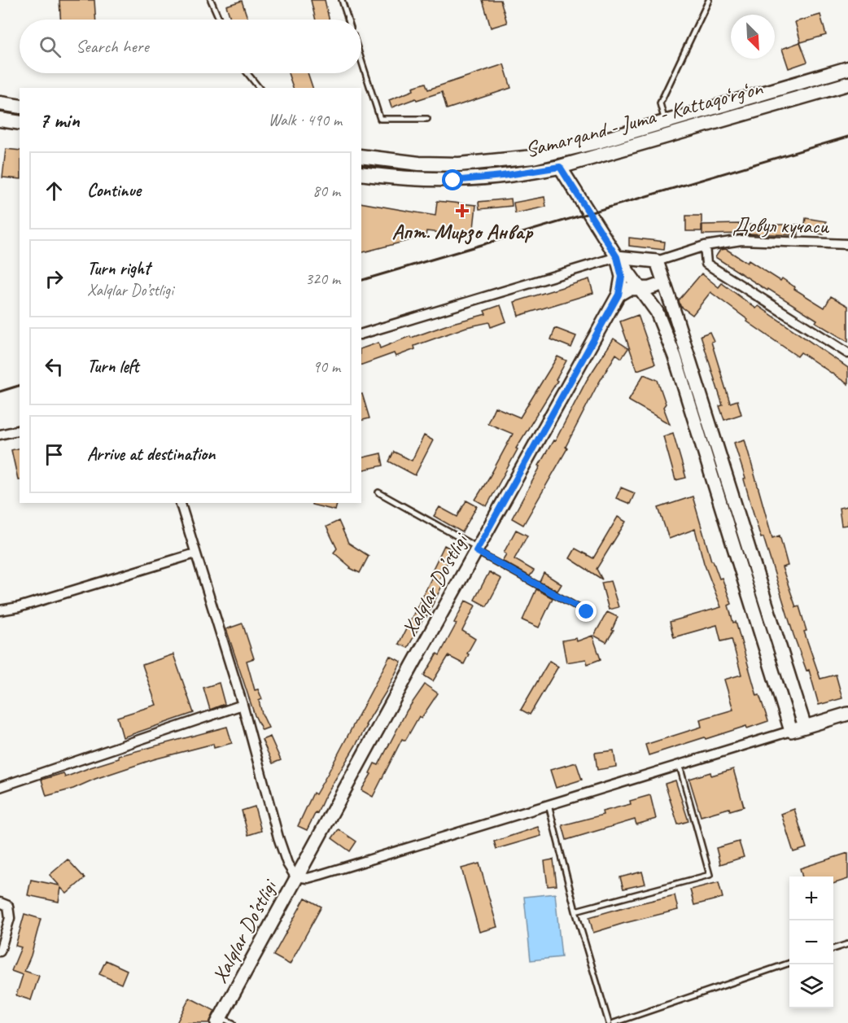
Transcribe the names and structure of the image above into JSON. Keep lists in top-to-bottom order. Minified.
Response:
{"streets":{"main road":["Samarqand - Juma - Kattaqo‘rg‘on"],"street":["Довул кучаси","Xalqlar Do’stligi"]},"places":{"health":["Апт. Мирзо Анвар"]},"north":"bottom right","page":{"search":"Search here","heading":["7 min","Walk · 490 m"],"list":[["Continue","80 m"],["Turn right","Xalqlar Do’stligi","320 m"],["Turn left","90 m"],"Arrive at destination"],"map_buttons":["+","−"]}}
